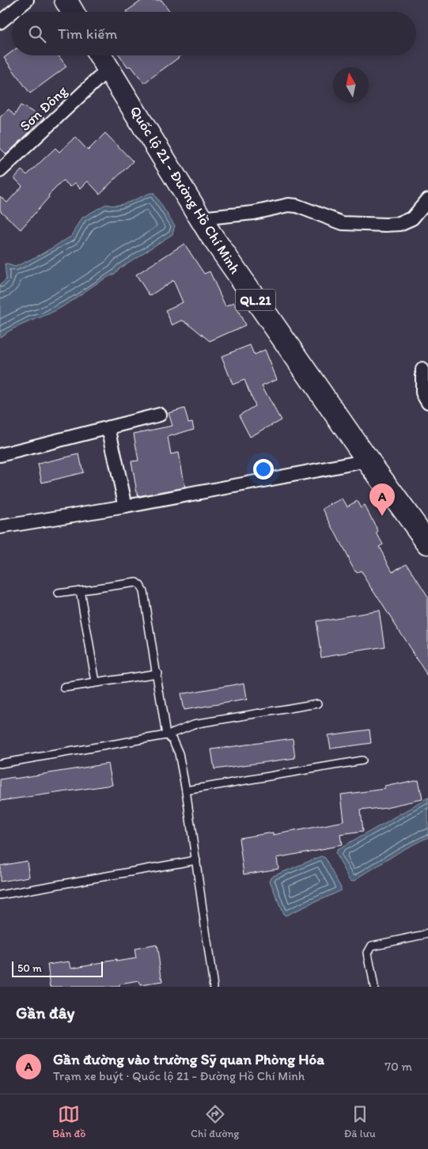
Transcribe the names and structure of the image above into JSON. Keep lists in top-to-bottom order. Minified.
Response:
{"streets":{"highway":["Quốc lộ 21 - Đường Hồ Chí Minh","QL.21"],"street":["Sơn Đông"]},"crossings":[["Sơn Đông","Quốc lộ 21 - Đường Hồ Chí Minh"]],"scale_bar":"50 m","north":"top","page":{"search":"Tìm kiếm","pins":"A","scale":"50 m","heading":"Gần đây","list":[{"mark":"A","name":"Gần đường vào trường Sỹ quan Phòng Hóa","note":"Trạm xe buýt · Quốc lộ 21 - Đường Hồ Chí Minh","value":"70 m"}],"nav":["Bản đồ","Chỉ đường","Đã lưu"]}}
